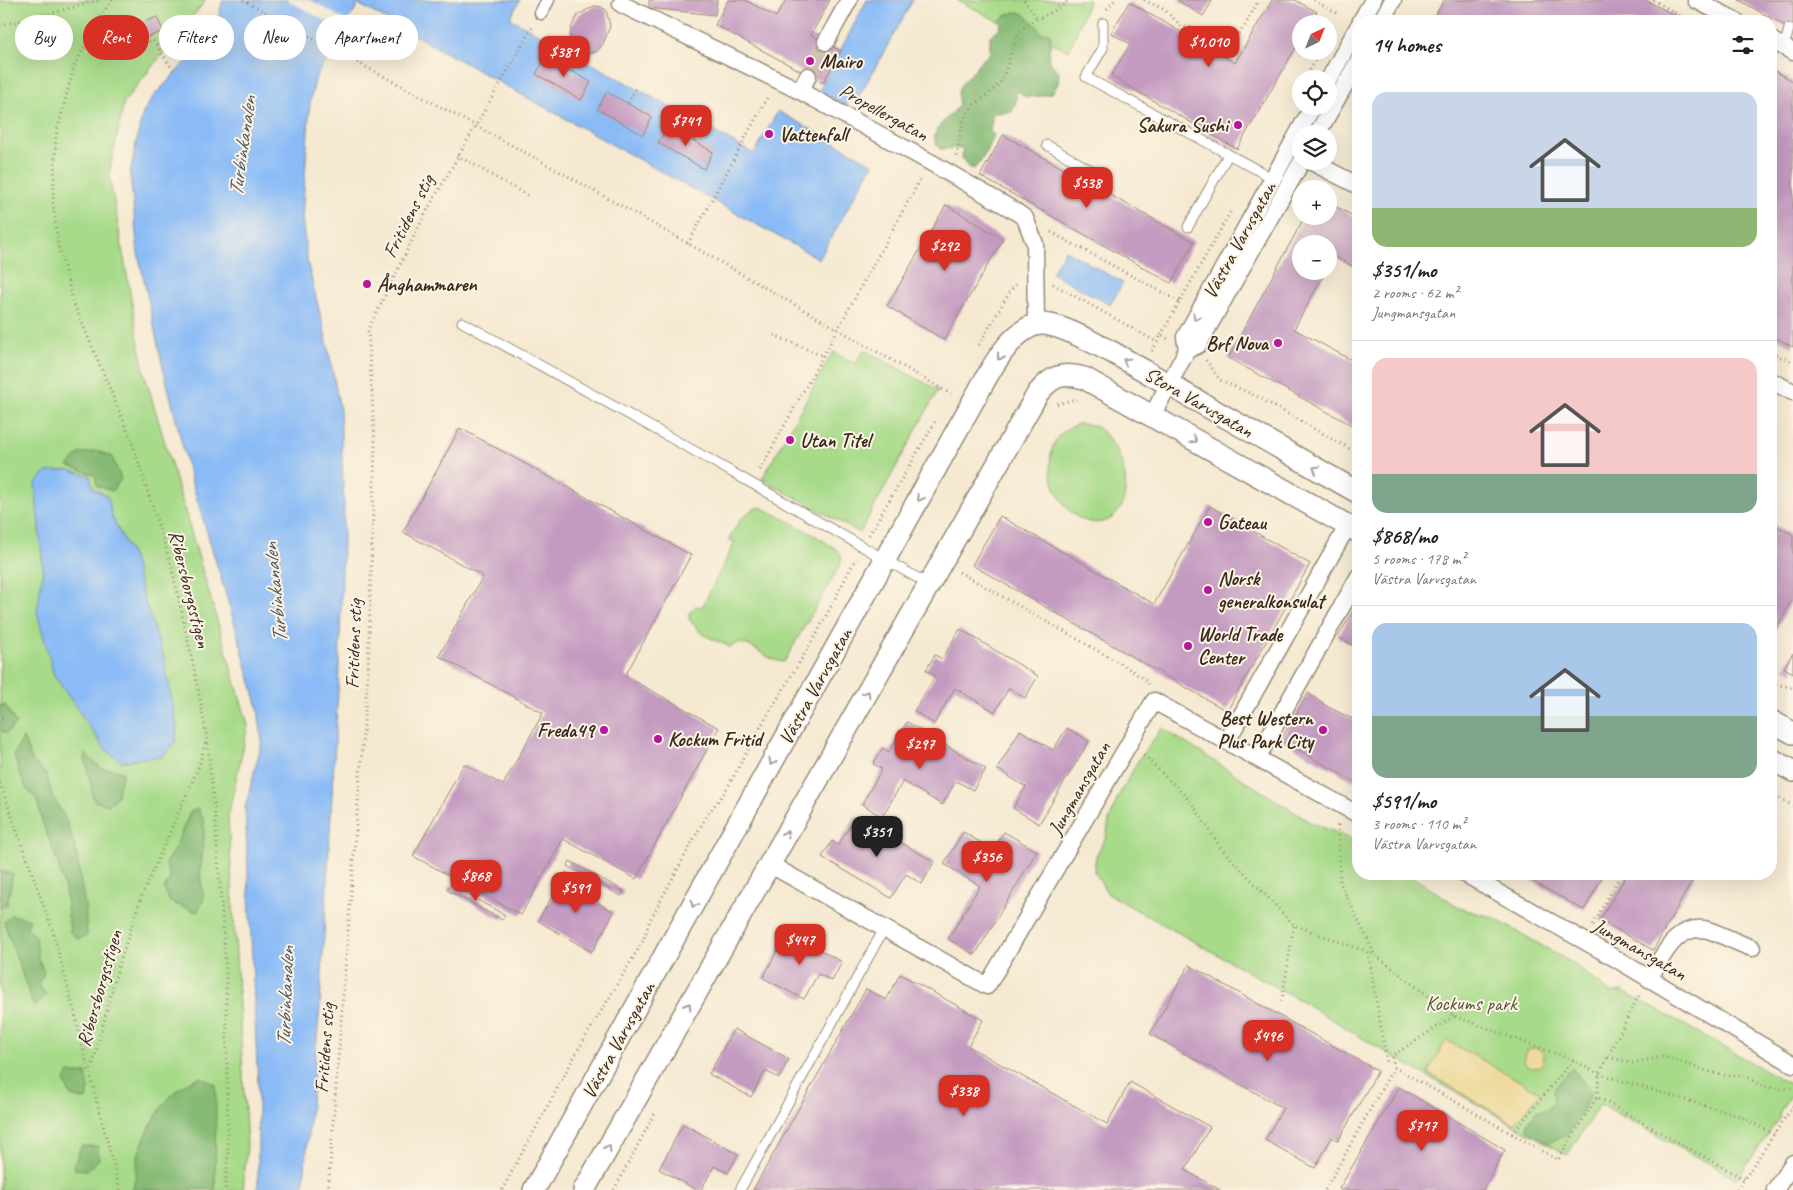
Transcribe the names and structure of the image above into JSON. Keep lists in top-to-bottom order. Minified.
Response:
{"streets":{"street":["Propellergatan","Västra Varvsgatan","Stora Varvsgatan","Jungmansgatan"],"path":["Fritidens stig","Ribersborgsstigen"]},"crossings":[["Västra Varvsgatan","Stora Varvsgatan"]],"water":["Turbinkanalen"],"parks":["Kockums park"],"places":["Mairo","Sakura Sushi","Vattenfall","Ånghammaren","Brf Nova","Utan Titel","Gateau","Norsk generalkonsulat","World Trade Center","Freda49","Best Western Plus Park City","Kockum Fritid"],"north":"top right","page":{"map_buttons":["+","−"],"chip":["Buy","Rent","Filters","New","Apartment"],"heading":"14 homes","price":["$1,010","$381","$741","$538","$292","$297","$351","$356","$868","$591","$447","$496","$338","$717"],"list":[{"name":"$351/mo","note":"2 rooms · 62 m² · Jungmansgatan"},{"name":"$868/mo","note":"5 rooms · 178 m² · Västra Varvsgatan"},{"name":"$591/mo","note":"3 rooms · 110 m² · Västra Varvsgatan"}]}}
